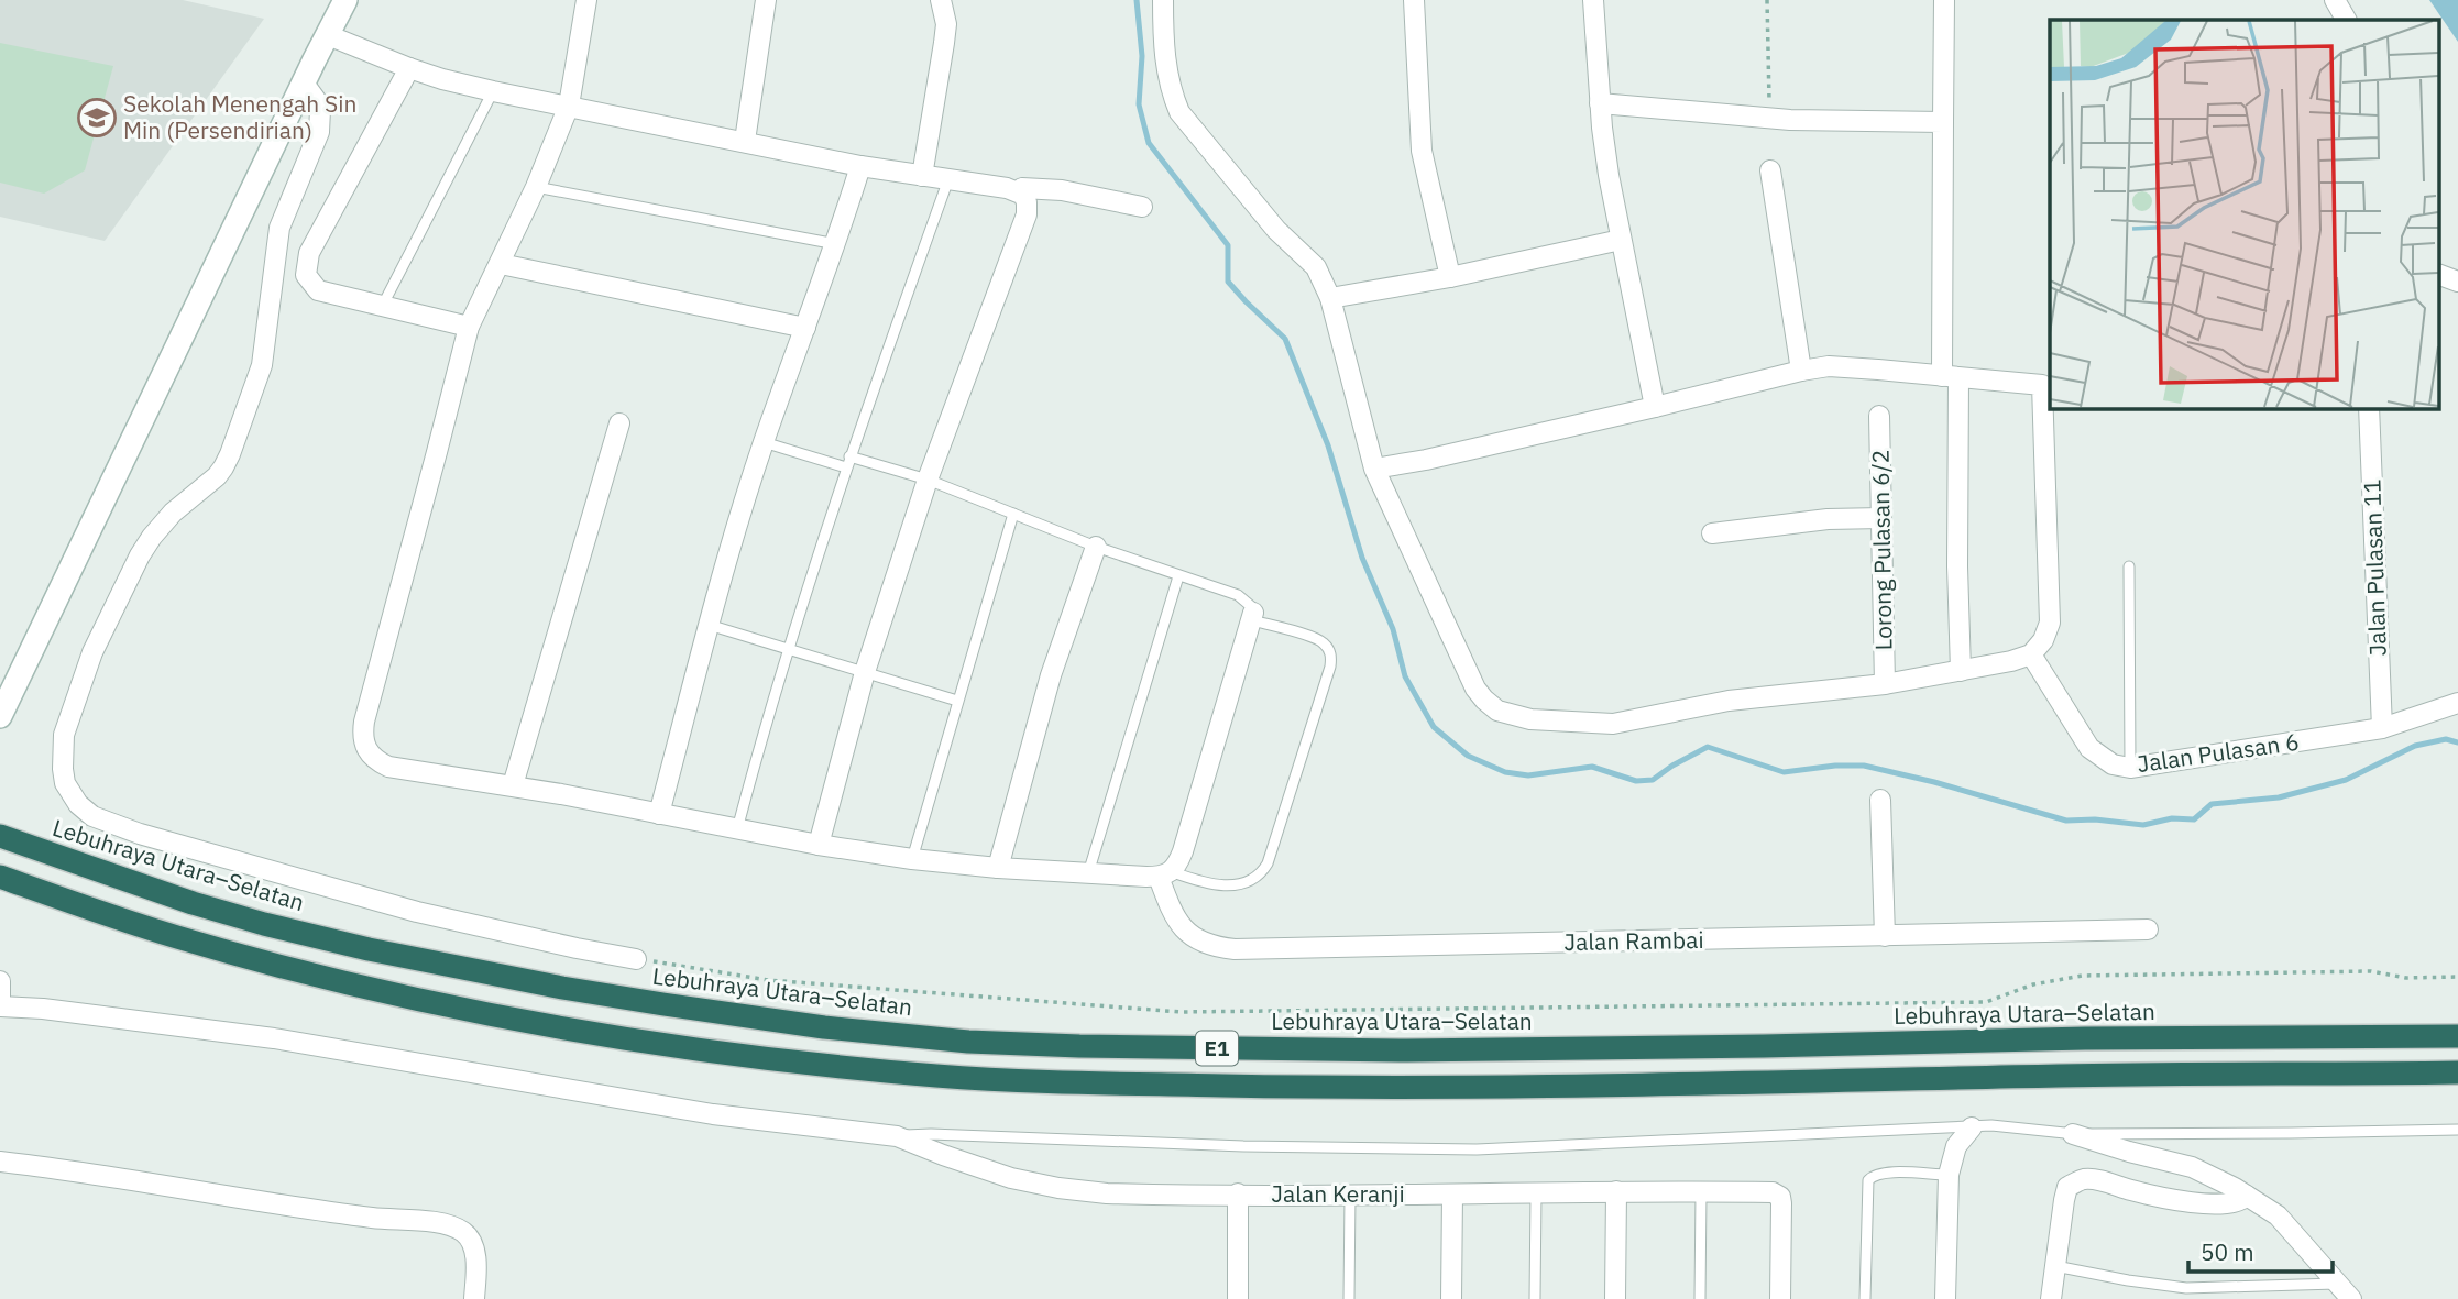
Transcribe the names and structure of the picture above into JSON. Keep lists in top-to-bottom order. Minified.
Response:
{"streets":{"highway":["Lebuhraya Utara–Selatan","E1"],"street":["Lorong Pulasan 6/2","Jalan Pulasan 11","Jalan Pulasan 6","Jalan Rambai","Jalan Keranji"]},"crossings":[["Jalan Pulasan 11","Jalan Pulasan 6"]],"places":{"school or university":["Sekolah Menengah Sin Min (Persendirian)"]},"scale_bar":"50 m"}
